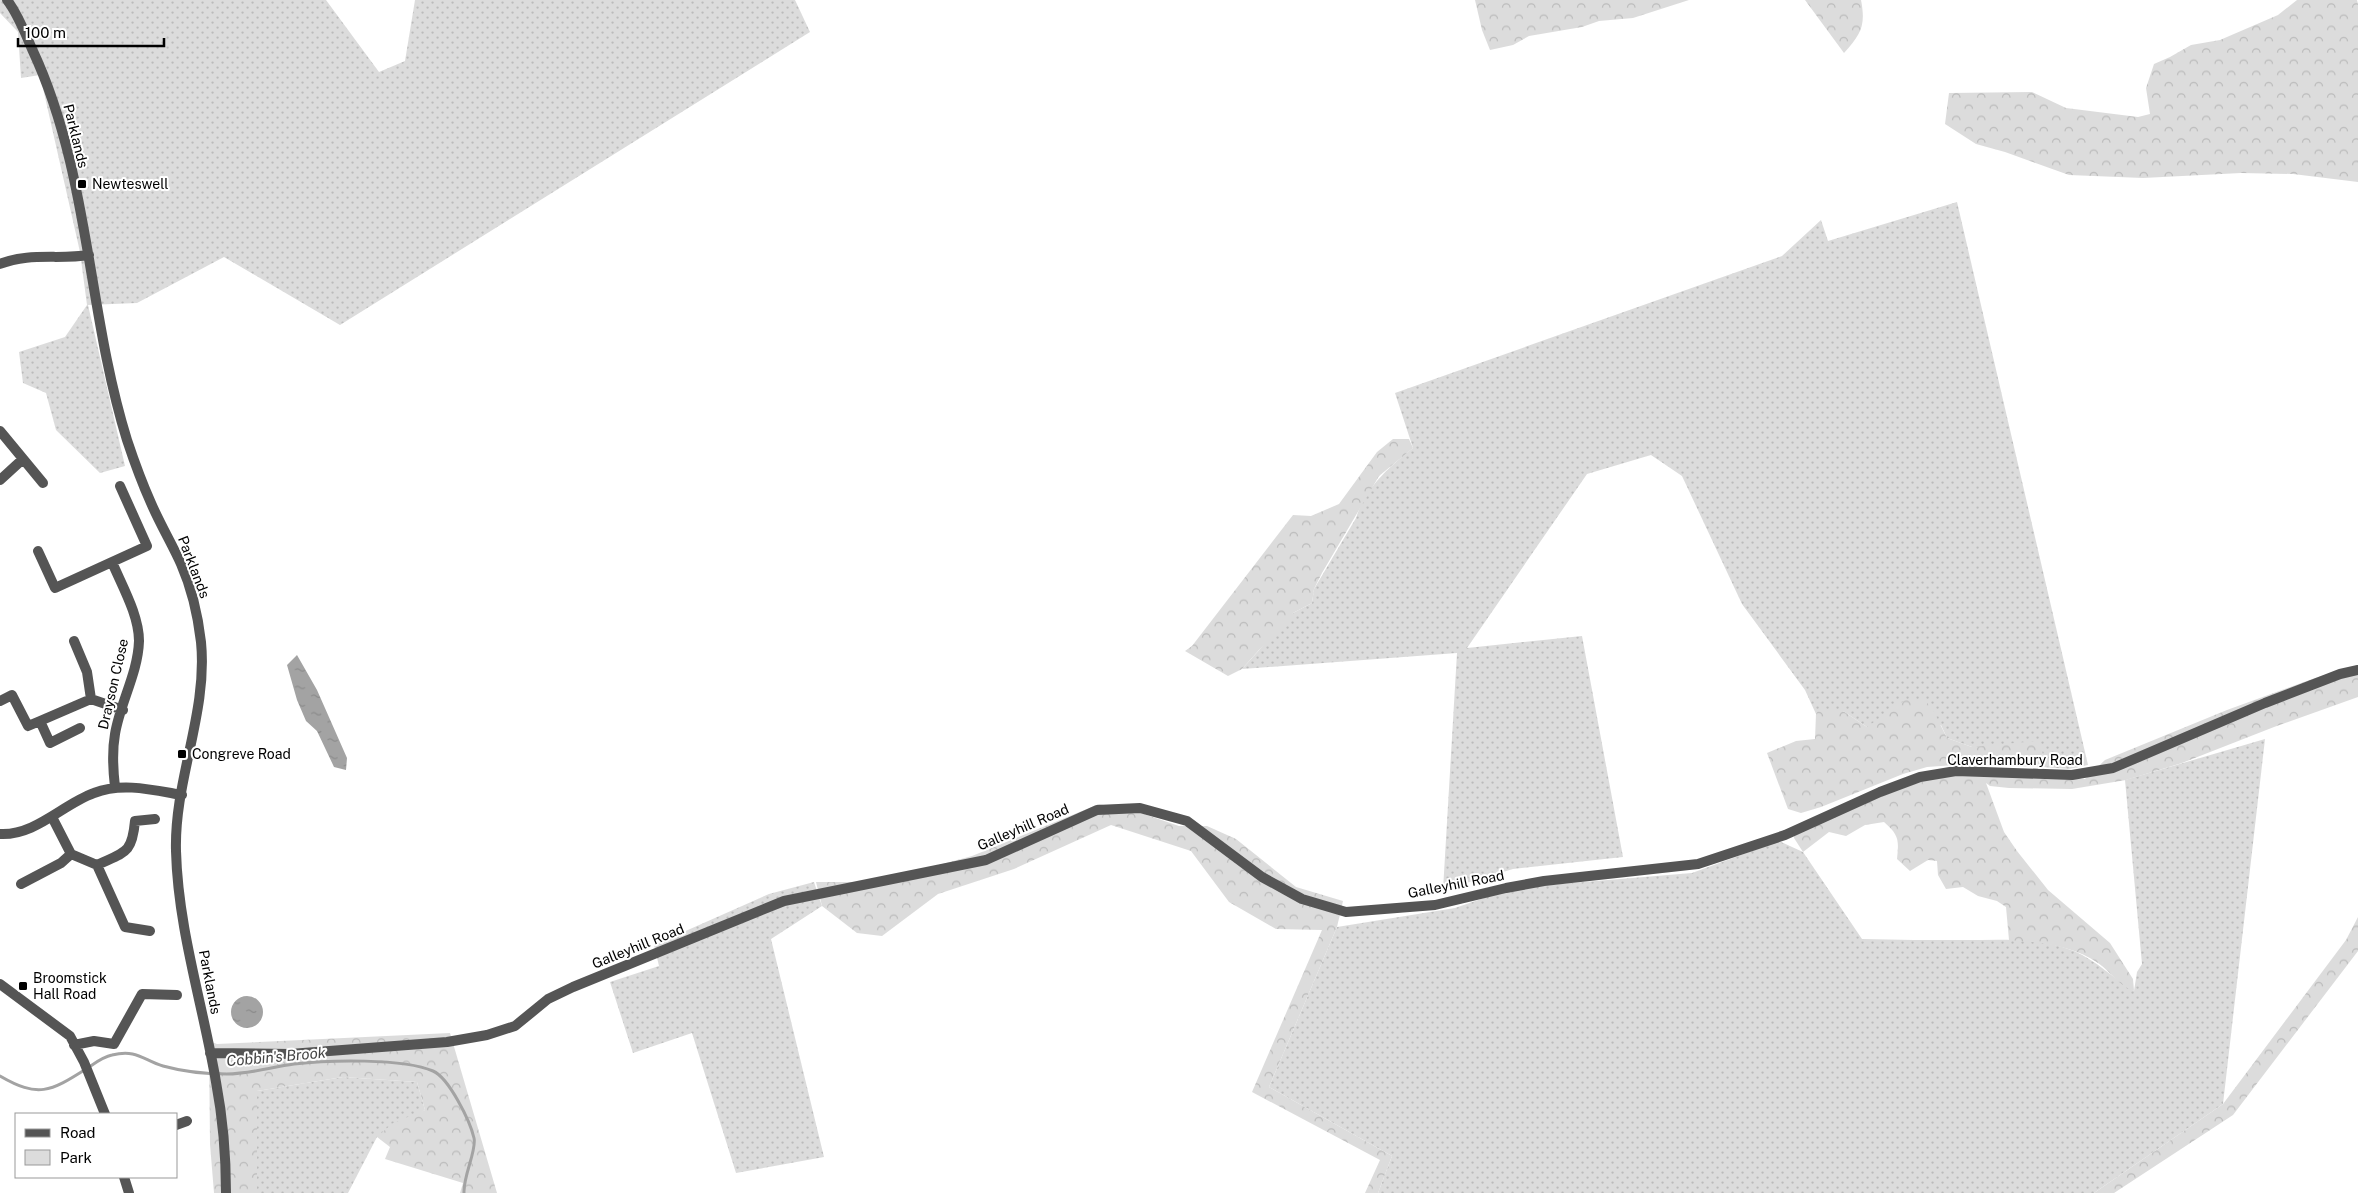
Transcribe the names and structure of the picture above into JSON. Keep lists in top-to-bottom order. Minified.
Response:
{"streets":{"street":["Parklands","Drayson Close","Claverhambury Road","Galleyhill Road"]},"crossings":[["Parklands","Galleyhill Road"],["Claverhambury Road","Galleyhill Road"]],"water":["Cobbin's Brook"],"places":{"transit":["Newteswell","Congreve Road","Broomstick Hall Road"]},"legend":["Road","Park"],"scale_bar":"100 m"}
